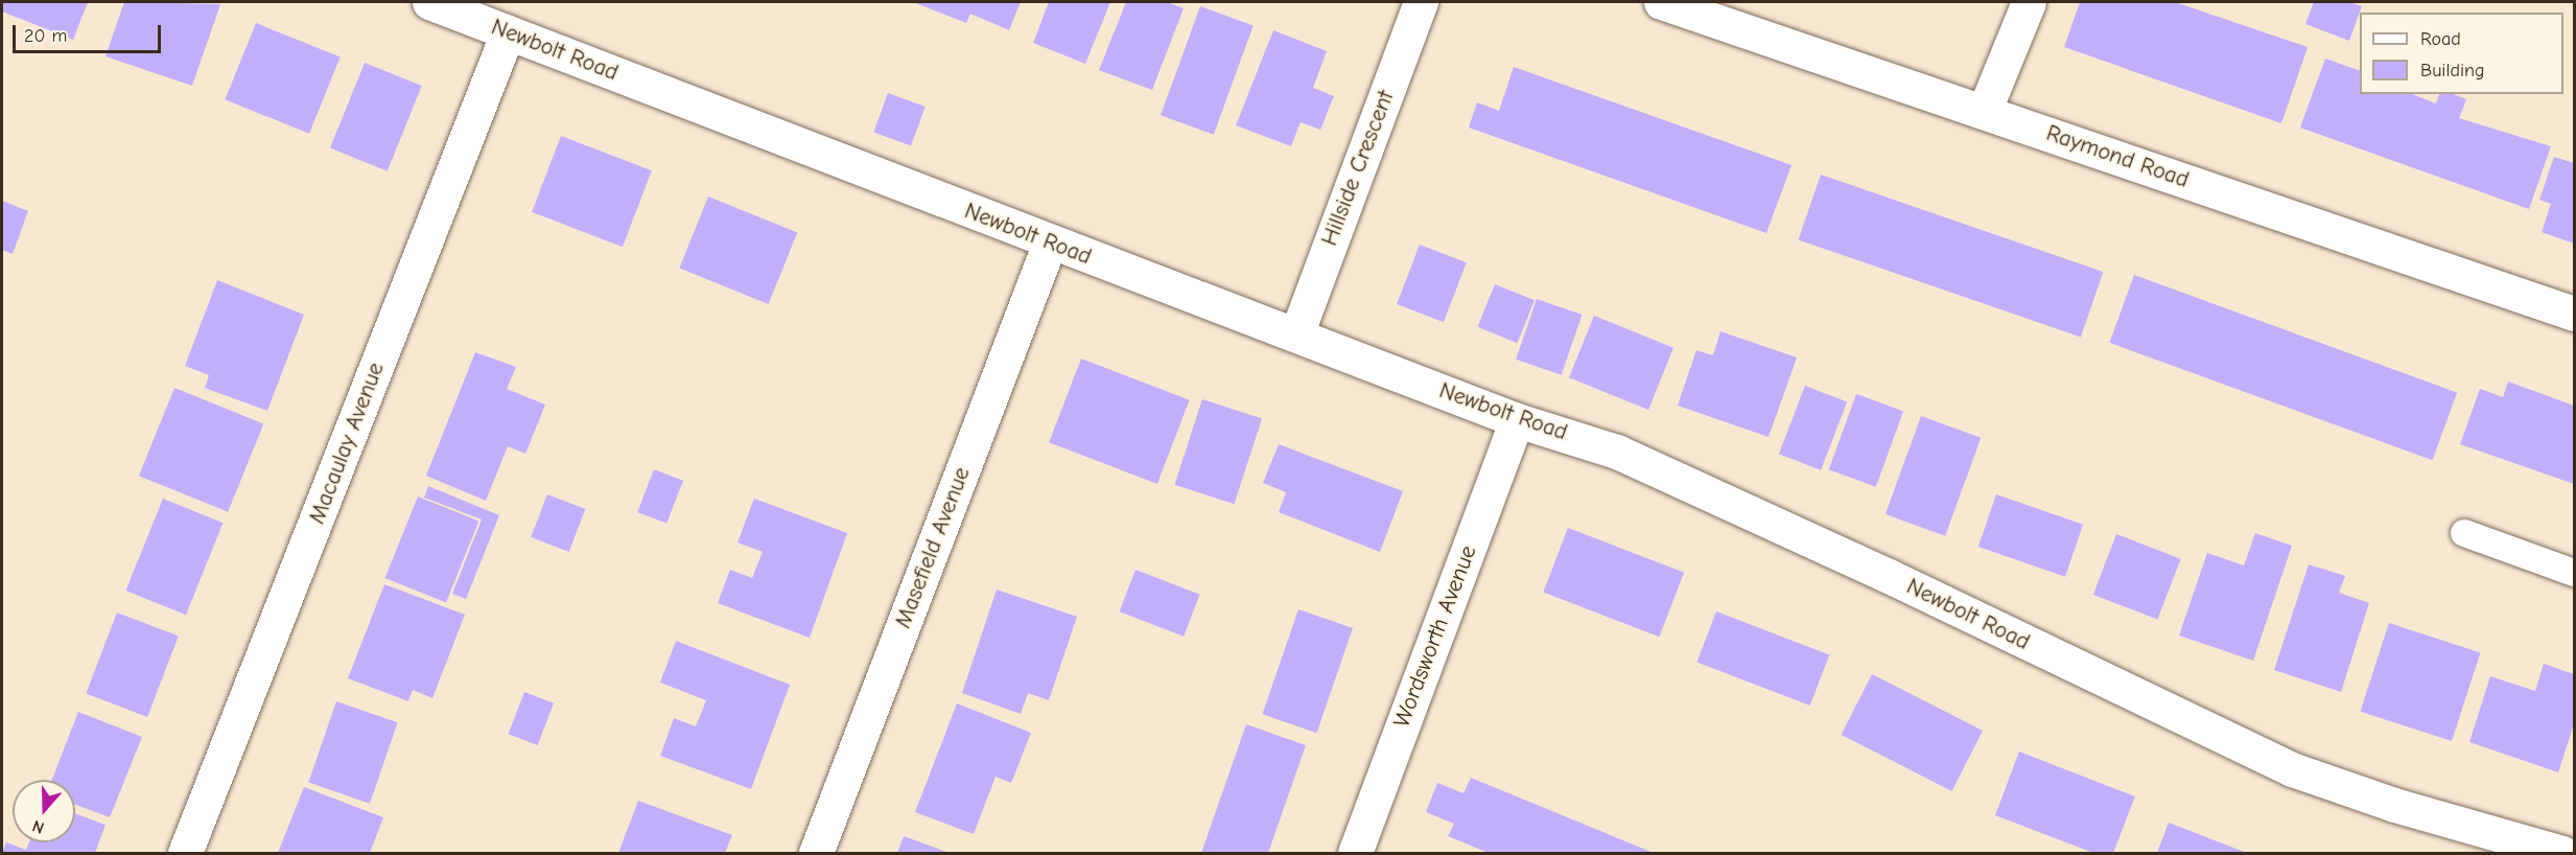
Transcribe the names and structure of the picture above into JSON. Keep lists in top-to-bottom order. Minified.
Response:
{"streets":{"street":["Newbolt Road","Raymond Road","Hillside Crescent","Macaulay Avenue","Masefield Avenue","Wordsworth Avenue"]},"crossings":[["Newbolt Road","Hillside Crescent"],["Newbolt Road","Macaulay Avenue"],["Newbolt Road","Masefield Avenue"],["Newbolt Road","Wordsworth Avenue"]],"legend":["Road","Building"],"scale_bar":"20 m","north":"bottom"}
